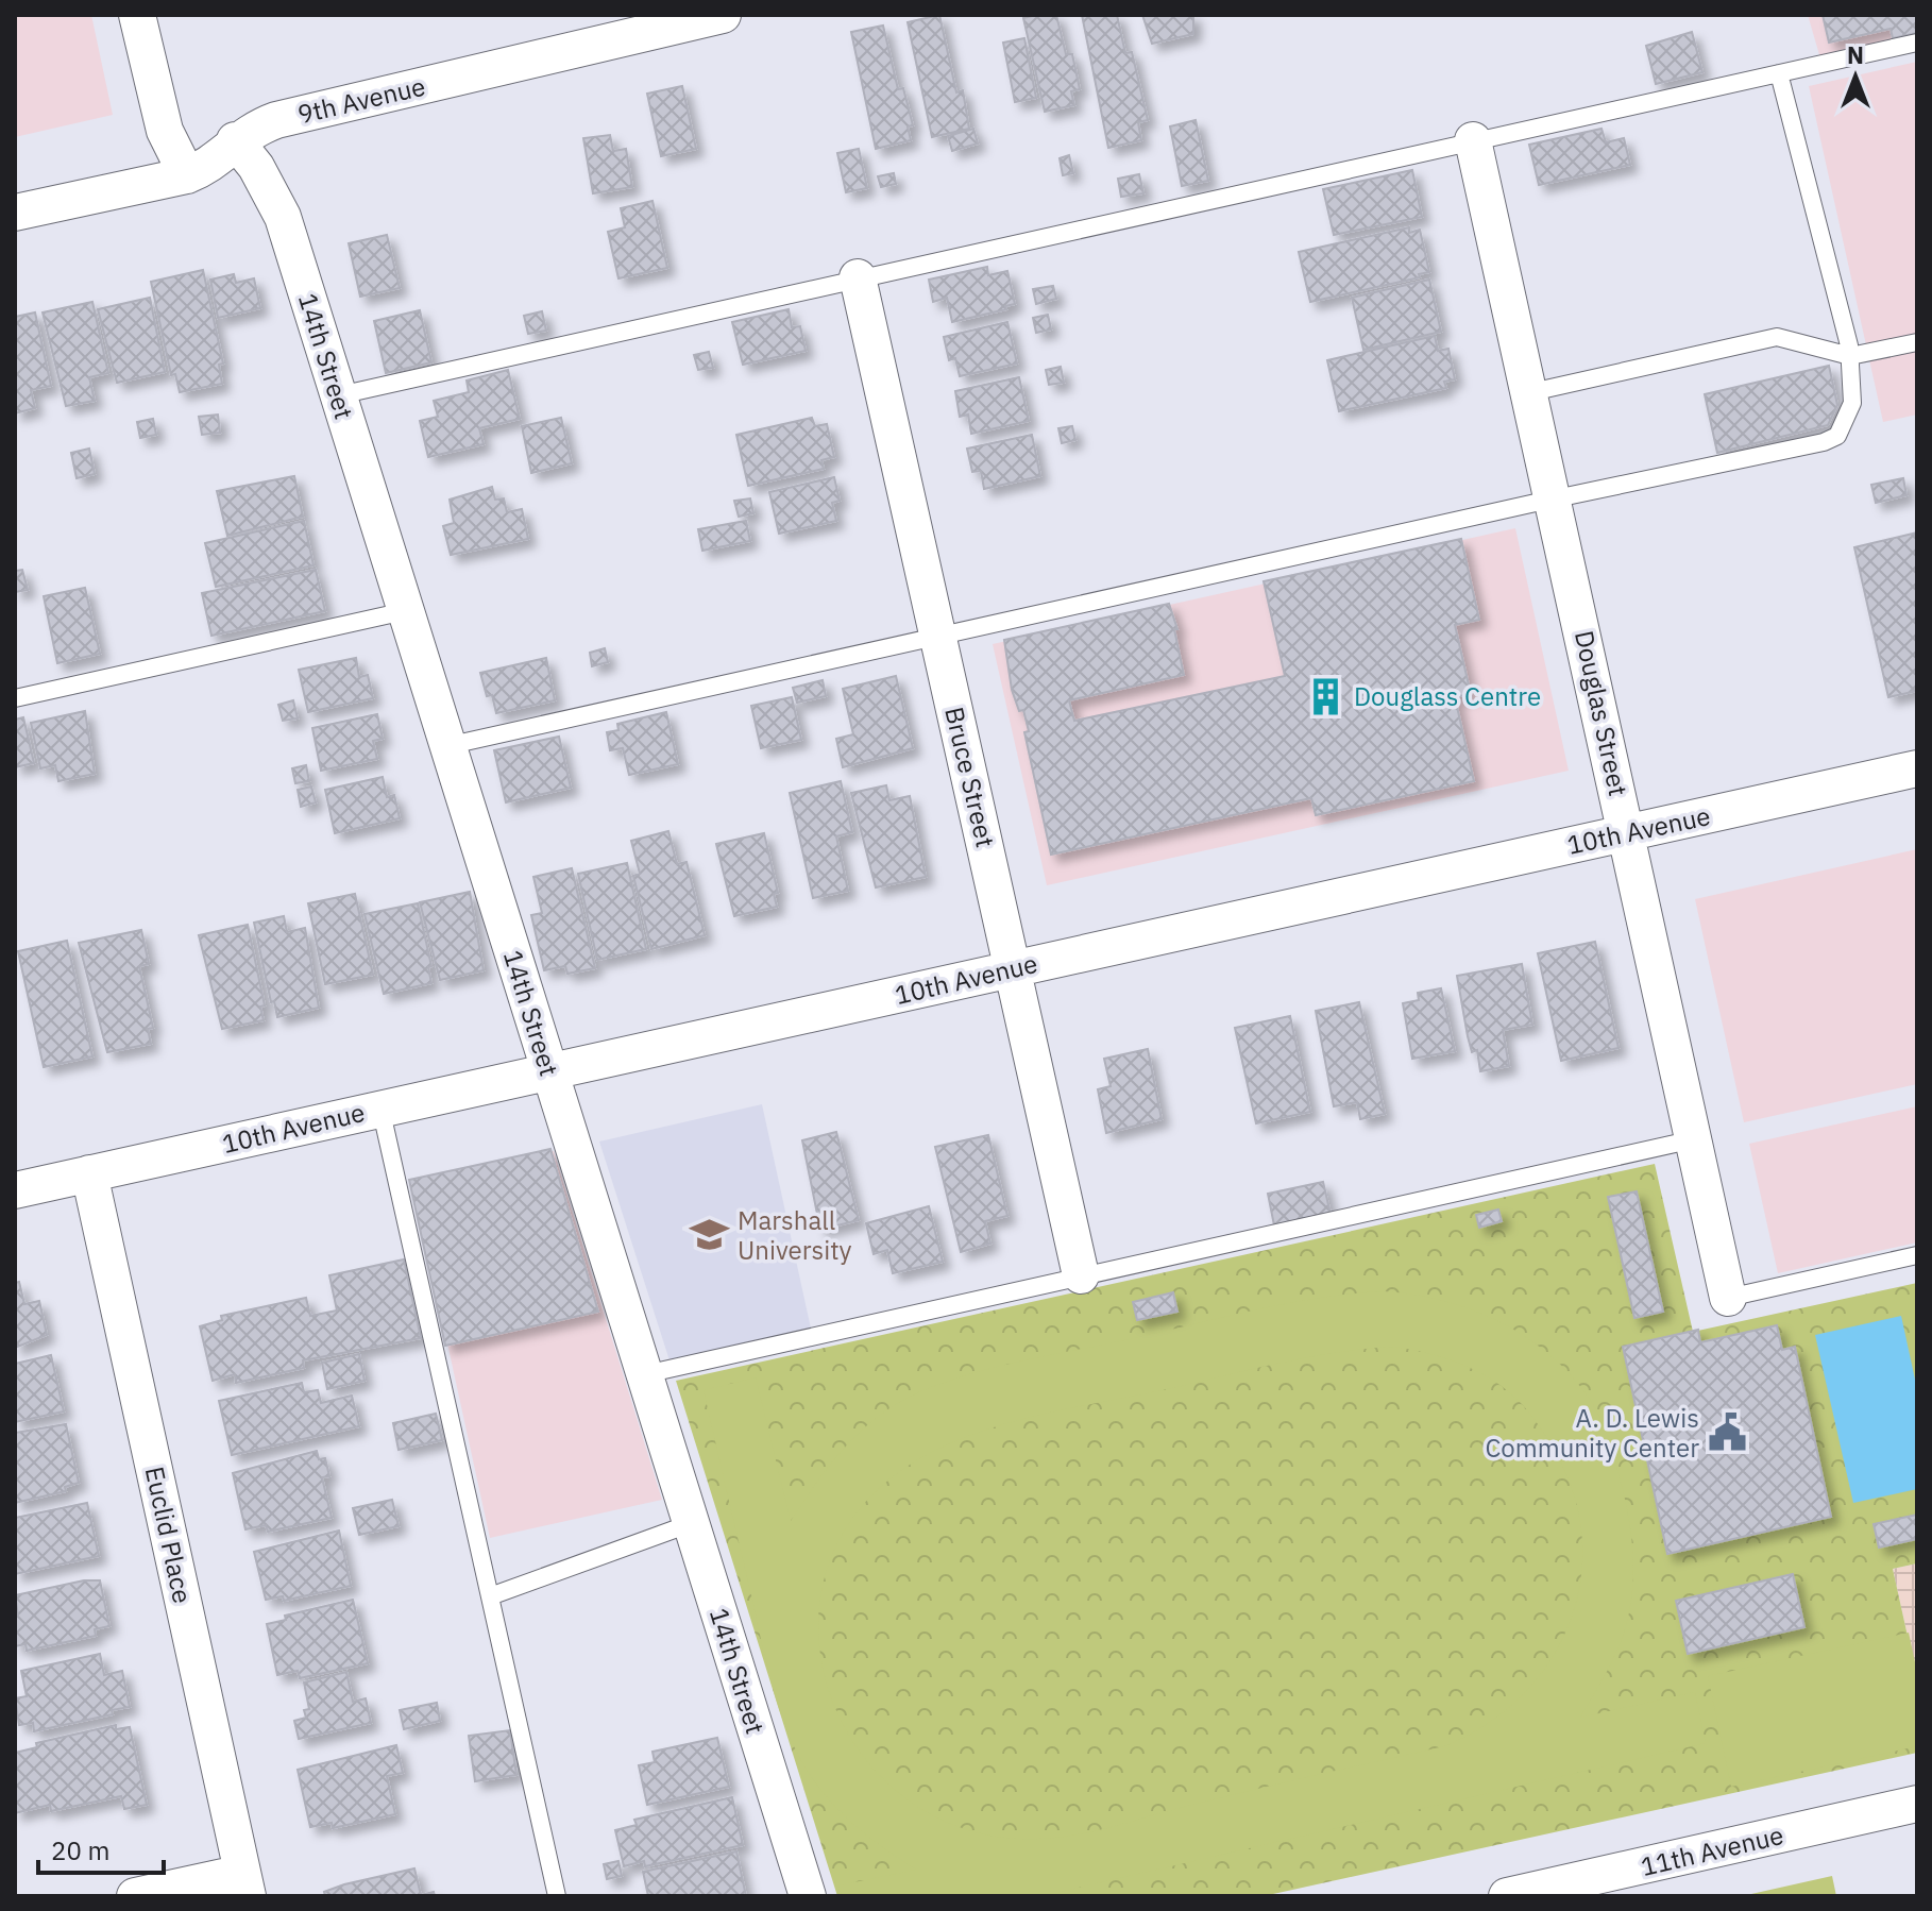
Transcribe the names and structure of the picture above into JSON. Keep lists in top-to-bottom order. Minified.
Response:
{"streets":{"street":["9th Avenue","14th Street","Douglas Street","Bruce Street","10th Avenue","Euclid Place","11th Avenue"]},"crossings":[["9th Avenue","14th Street"],["14th Street","10th Avenue"],["Douglas Street","10th Avenue"],["Bruce Street","10th Avenue"],["10th Avenue","Euclid Place"]],"places":{"building":["Douglass Centre"],"school or university":["Marshall University"],"public building":["A. D. Lewis Community Center"]},"scale_bar":"20 m","north":"top"}
